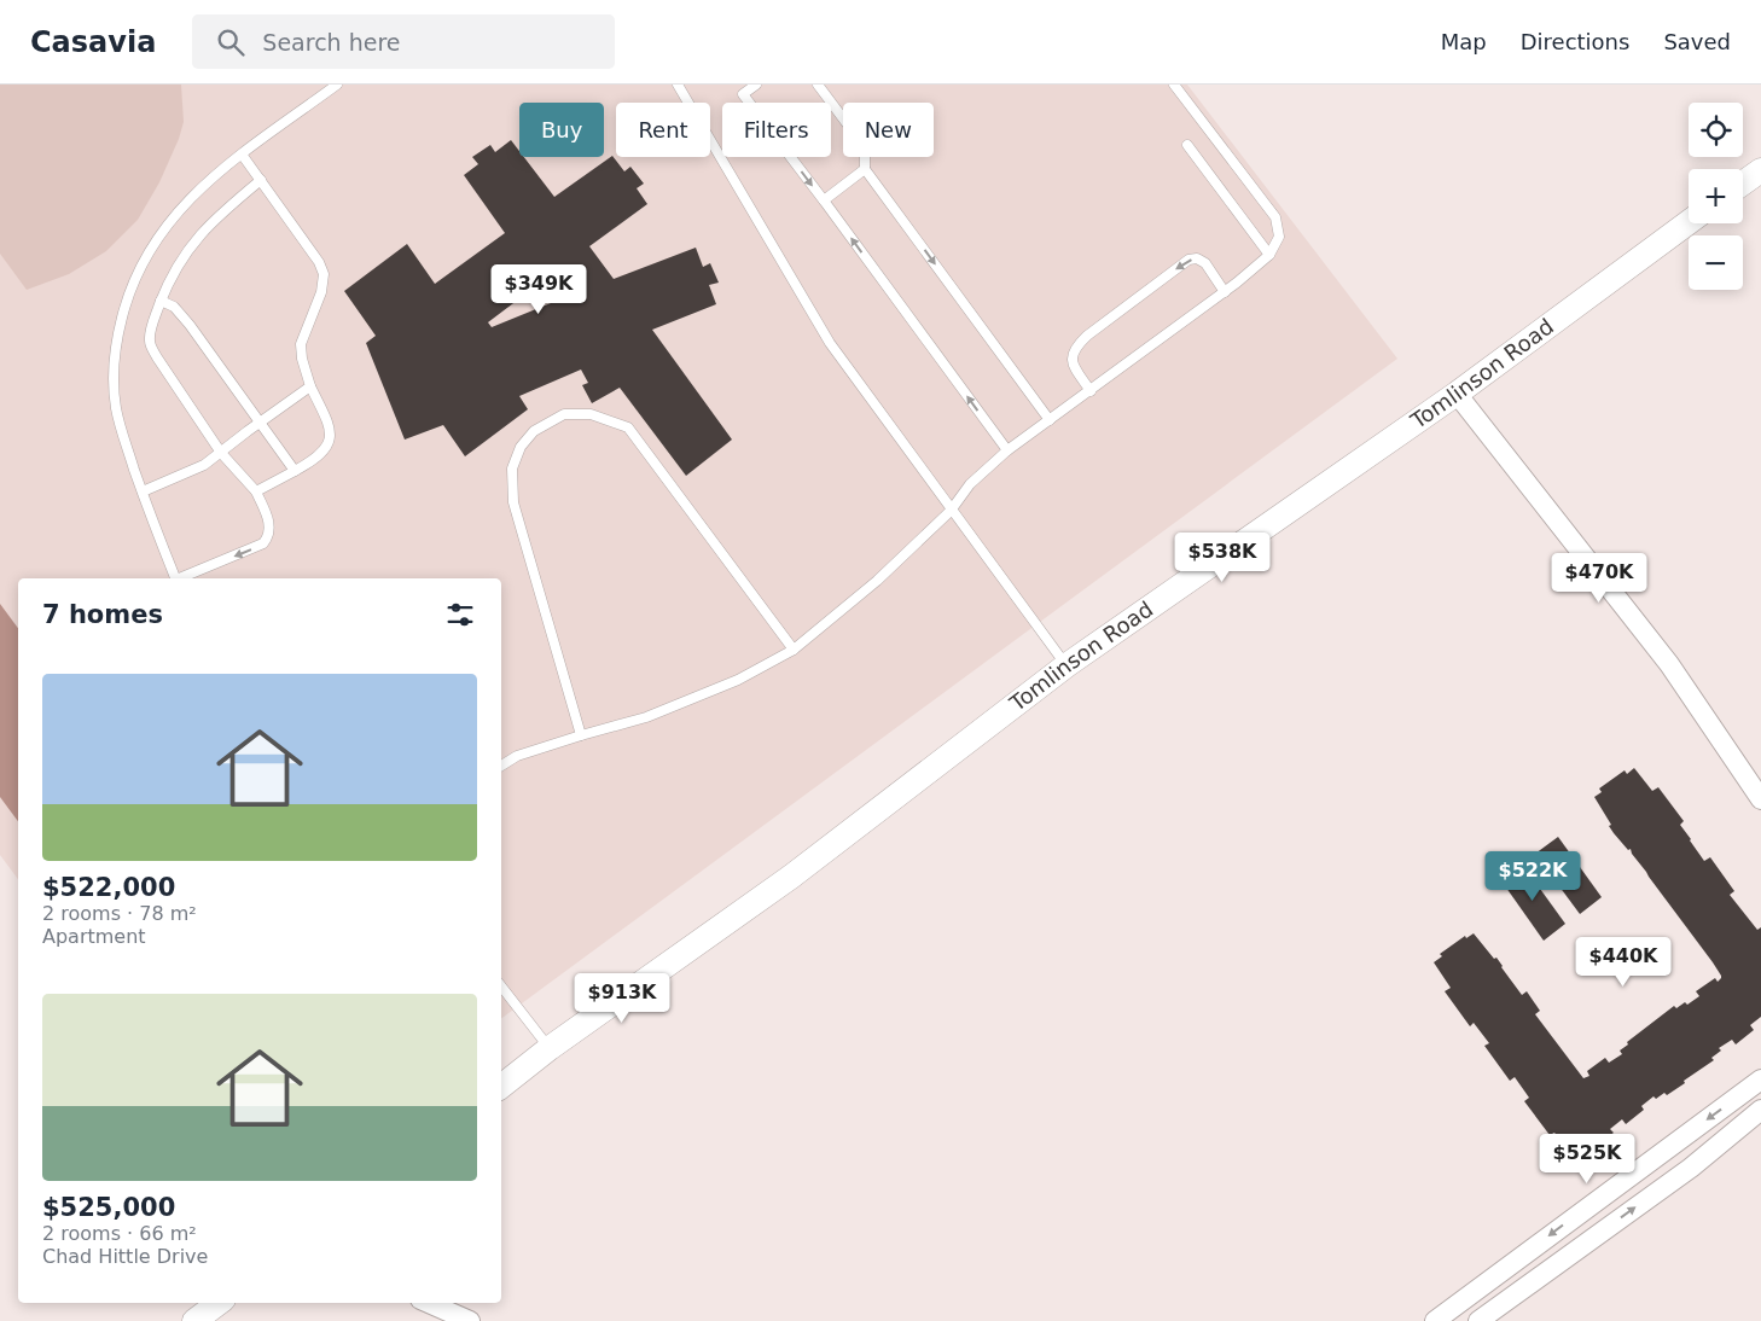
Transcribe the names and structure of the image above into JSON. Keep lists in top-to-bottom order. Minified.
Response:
{"streets":{"street":["Tomlinson Road"]},"page":{"header":"Casavia","search":"Search here","nav":["Map","Directions","Saved"],"map_buttons":["+","−"],"chip":["Buy","Rent","Filters","New"],"price":["$349K","$538K","$470K","$522K","$440K","$913K","$525K"],"heading":"7 homes","list":[{"name":"$522,000","note":"2 rooms · 78 m² · Apartment"},{"name":"$525,000","note":"2 rooms · 66 m² · Chad Hittle Drive"}]}}
